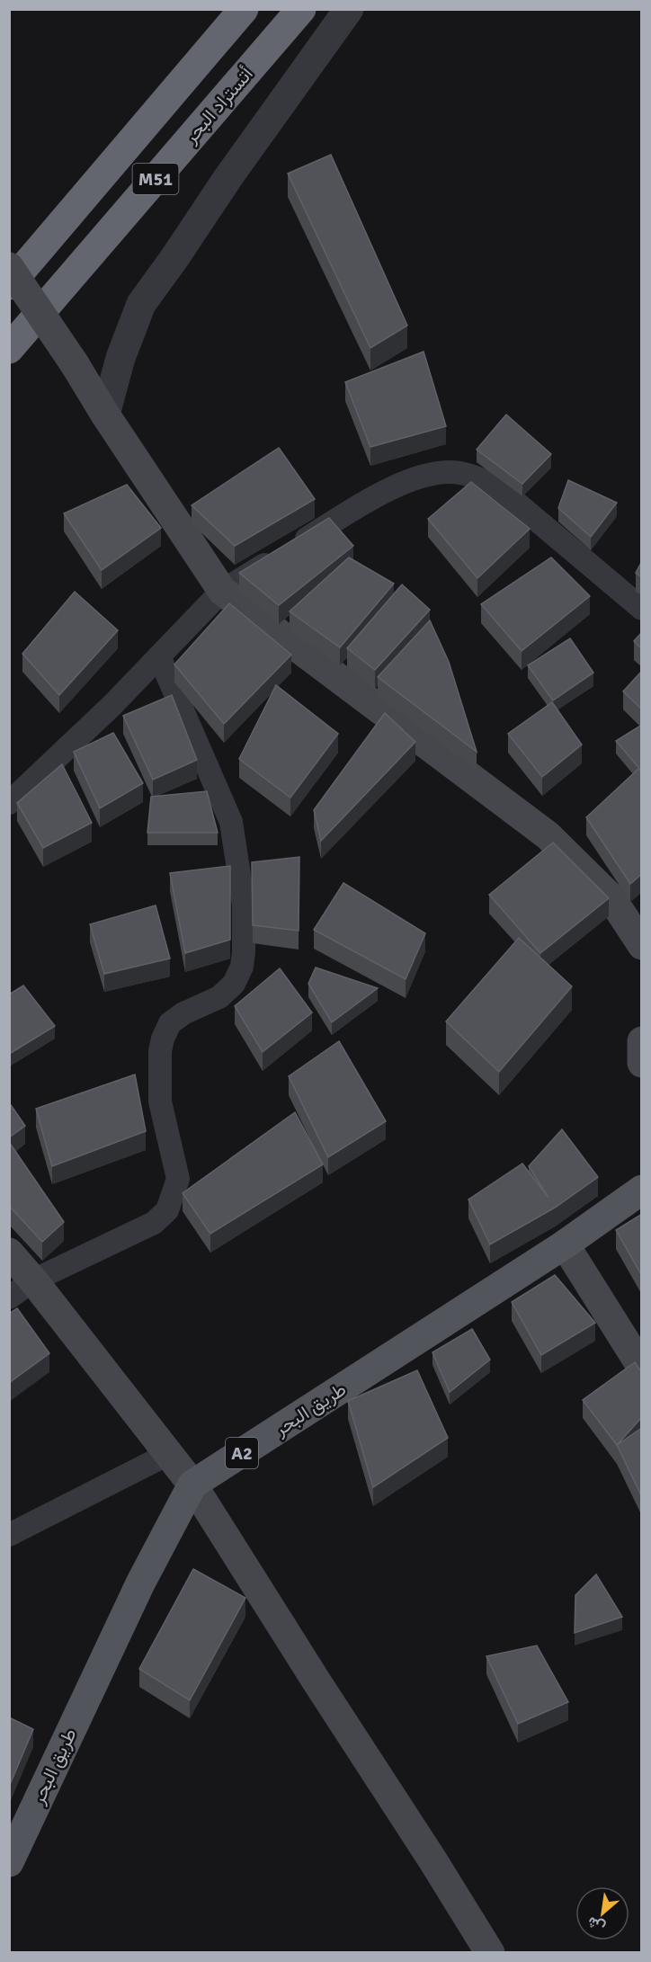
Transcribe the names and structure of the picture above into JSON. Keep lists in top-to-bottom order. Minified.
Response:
{"streets":{"highway":["أتستراد البحر","M51"],"main road":["طريق البحر","A2"]},"north":"bottom left"}
